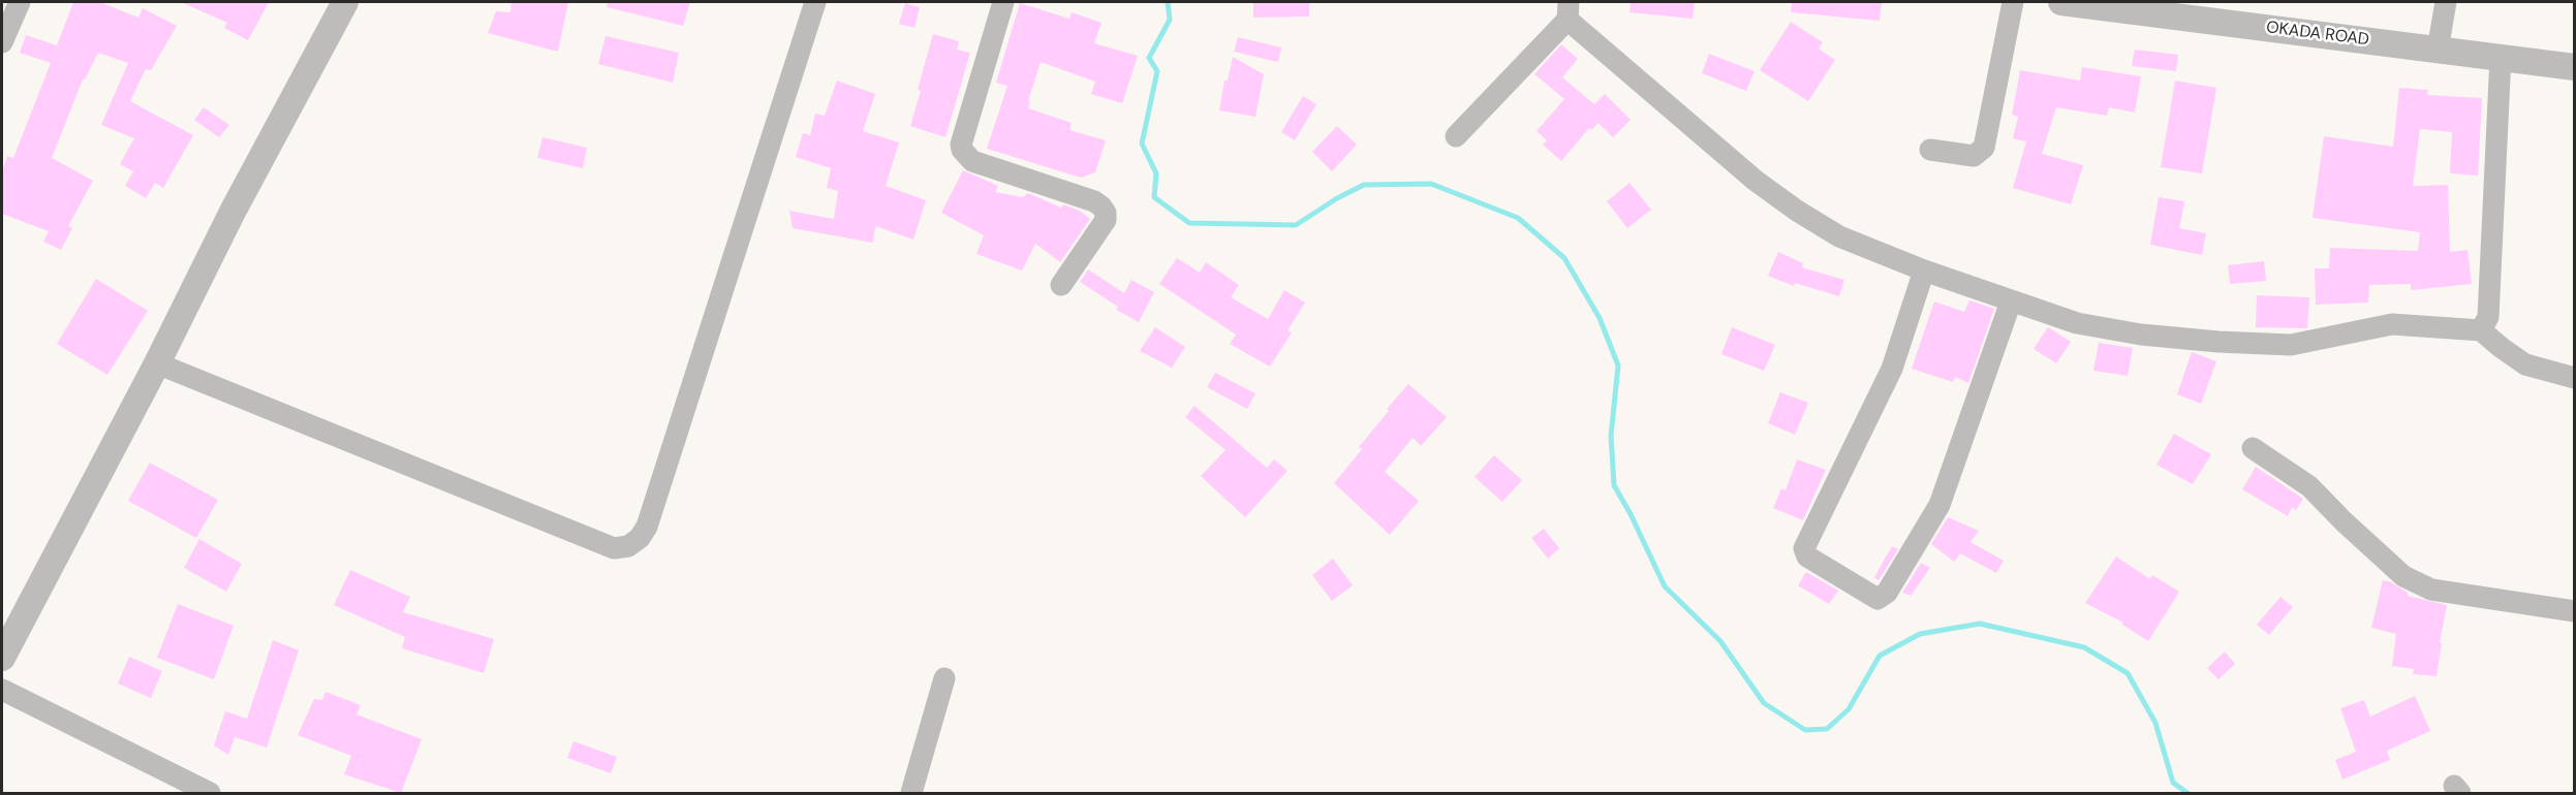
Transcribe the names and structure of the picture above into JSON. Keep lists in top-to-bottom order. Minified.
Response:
{"streets":{"street":["OKADA ROAD"]}}
